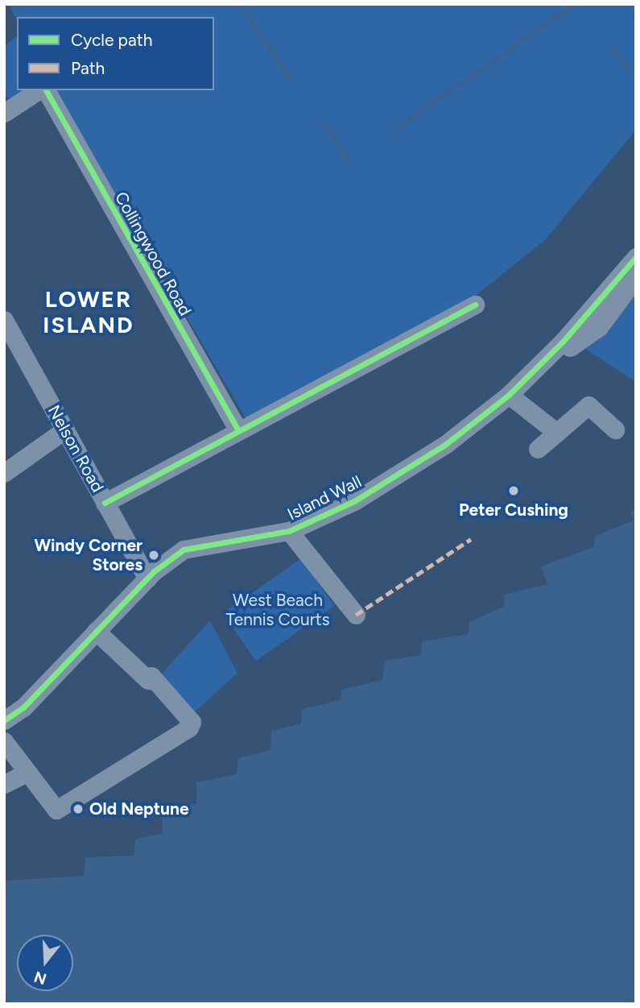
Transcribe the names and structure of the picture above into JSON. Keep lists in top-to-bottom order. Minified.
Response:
{"streets":{"street":["Collingwood Road","Nelson Road","Island Wall"]},"crossings":[["Nelson Road","Island Wall"]],"districts":["LOWER ISLAND"],"parks":["West Beach Tennis Courts"],"places":["Peter Cushing","Windy Corner Stores","Old Neptune"],"legend":["Cycle path","Path"],"north":"bottom"}
